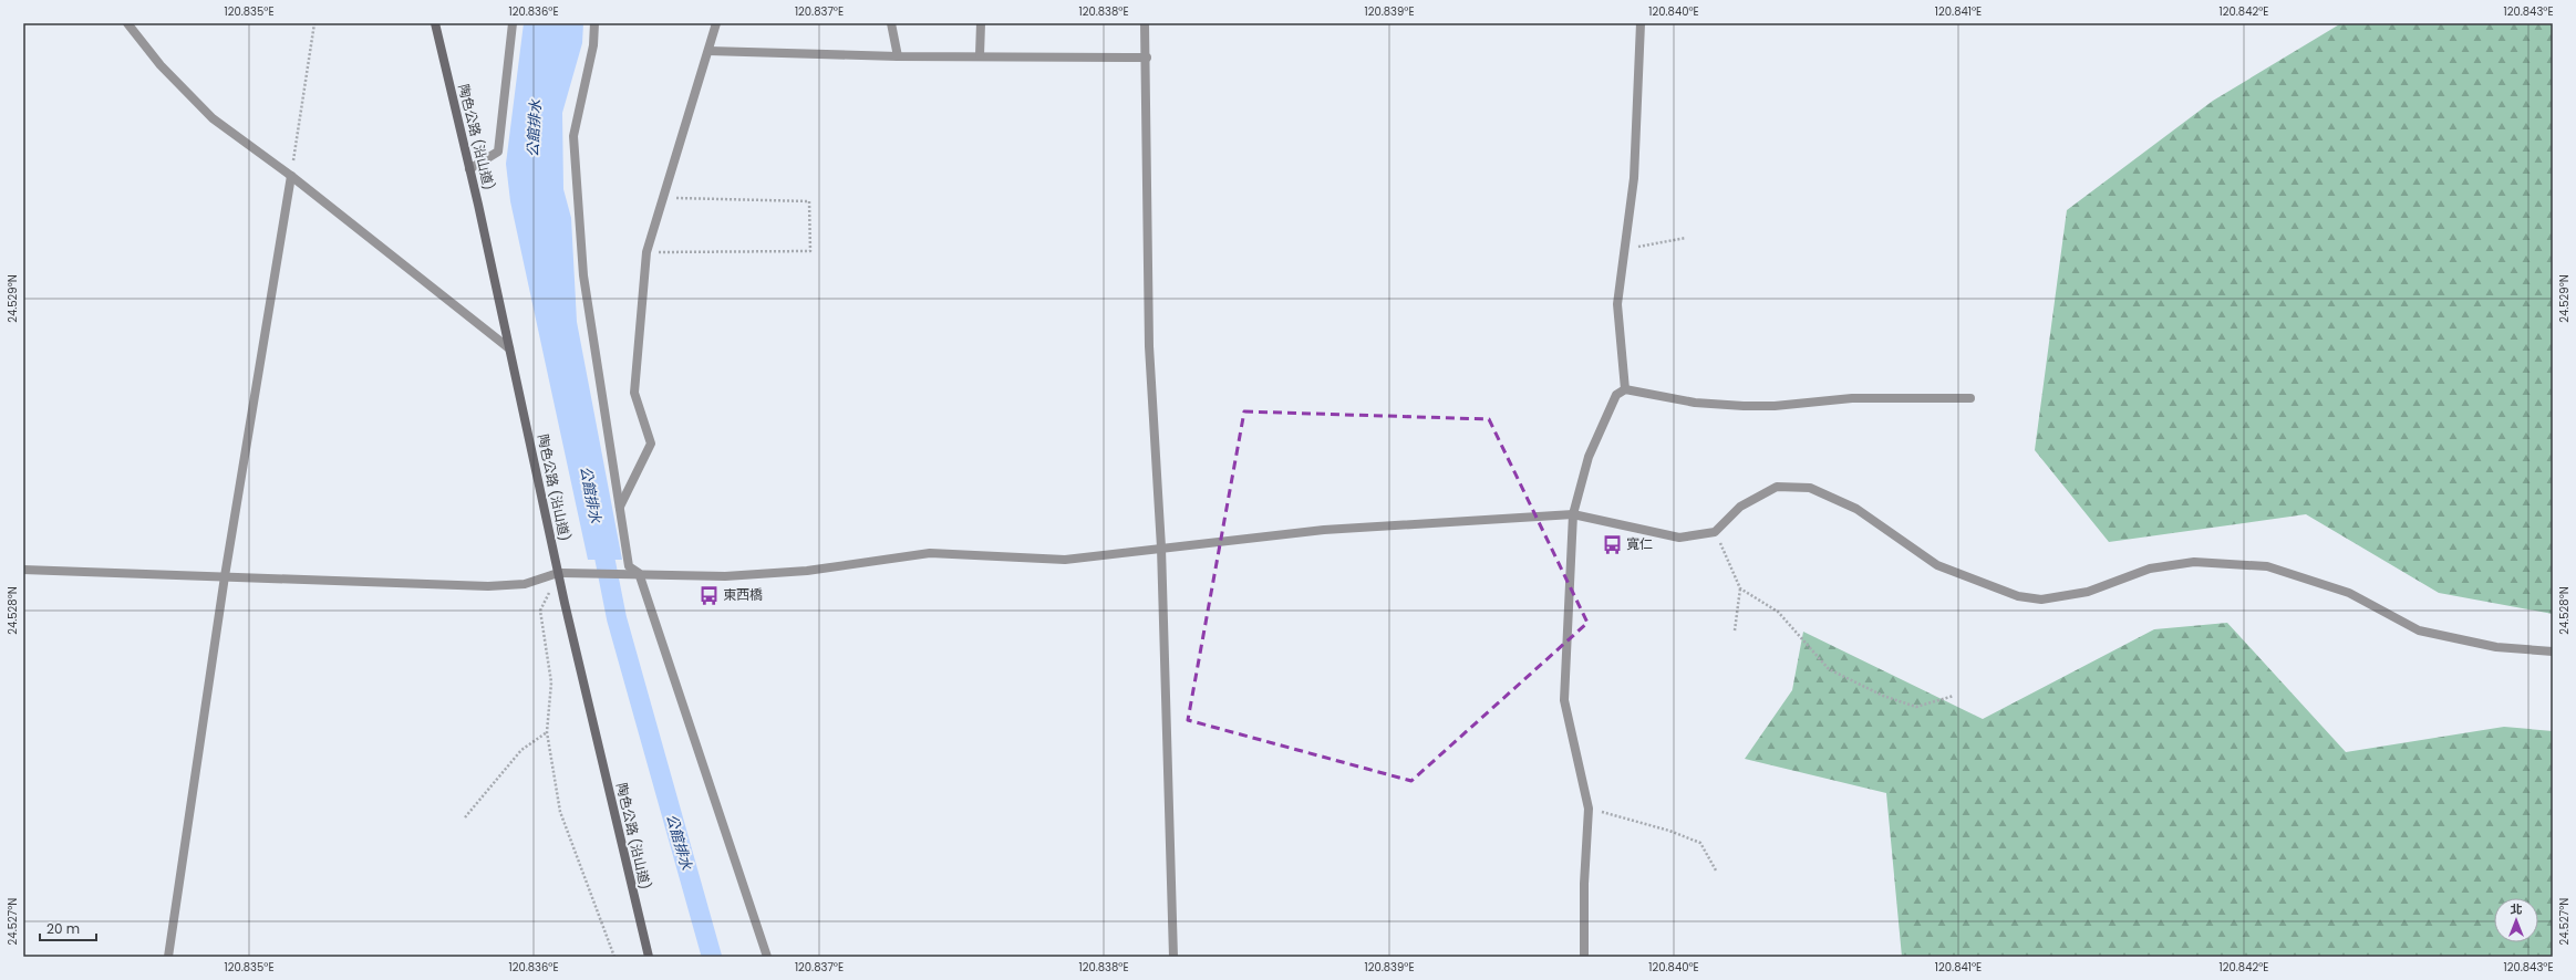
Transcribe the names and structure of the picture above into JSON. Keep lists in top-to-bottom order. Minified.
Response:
{"streets":{"main road":["陶色公路 (沿山道)"]},"water":["公館排水"],"places":{"bus stop":["寬仁","東西橋"]},"scale_bar":"20 m","north":"top","coordinates":["120.835°E","120.836°E","120.837°E","120.838°E","120.839°E","120.840°E","120.841°E","120.842°E","120.843°E","24.529°N","24.528°N","24.527°N"]}
